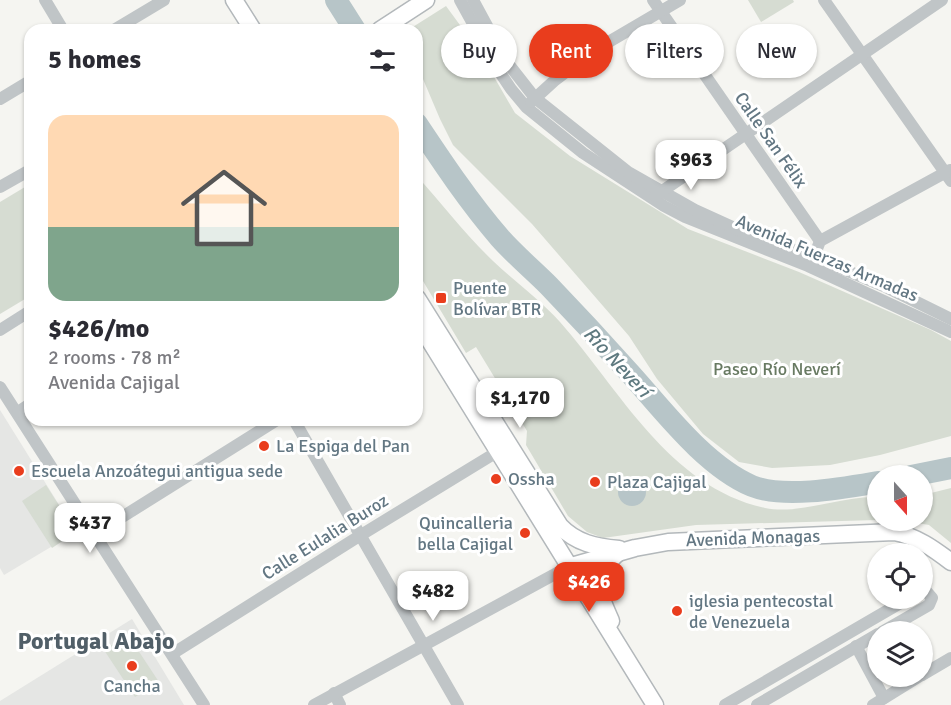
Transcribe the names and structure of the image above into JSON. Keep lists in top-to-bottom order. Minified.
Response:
{"streets":{"main road":["Avenida Monagas"],"street":["Calle San Félix","Avenida Fuerzas Armadas","Calle Eulalia Buroz"]},"districts":["Portugal Abajo"],"water":["Río Neverí"],"parks":["Paseo Río Neverí"],"places":{"transit":["Puente Bolívar BTR"],"other":["La Espiga del Pan","Escuela Anzoátegui antigua sede","Ossha","Plaza Cajigal","Quincalleria bella Cajigal","iglesia pentecostal de Venezuela","Cancha"]},"north":"bottom","page":{"chip":["Buy","Rent","Filters","New"],"heading":"5 homes","list":[{"name":"$426/mo","note":"2 rooms · 78 m² · Avenida Cajigal"}],"price":["$963","$1,170","$437","$426","$482"]}}
